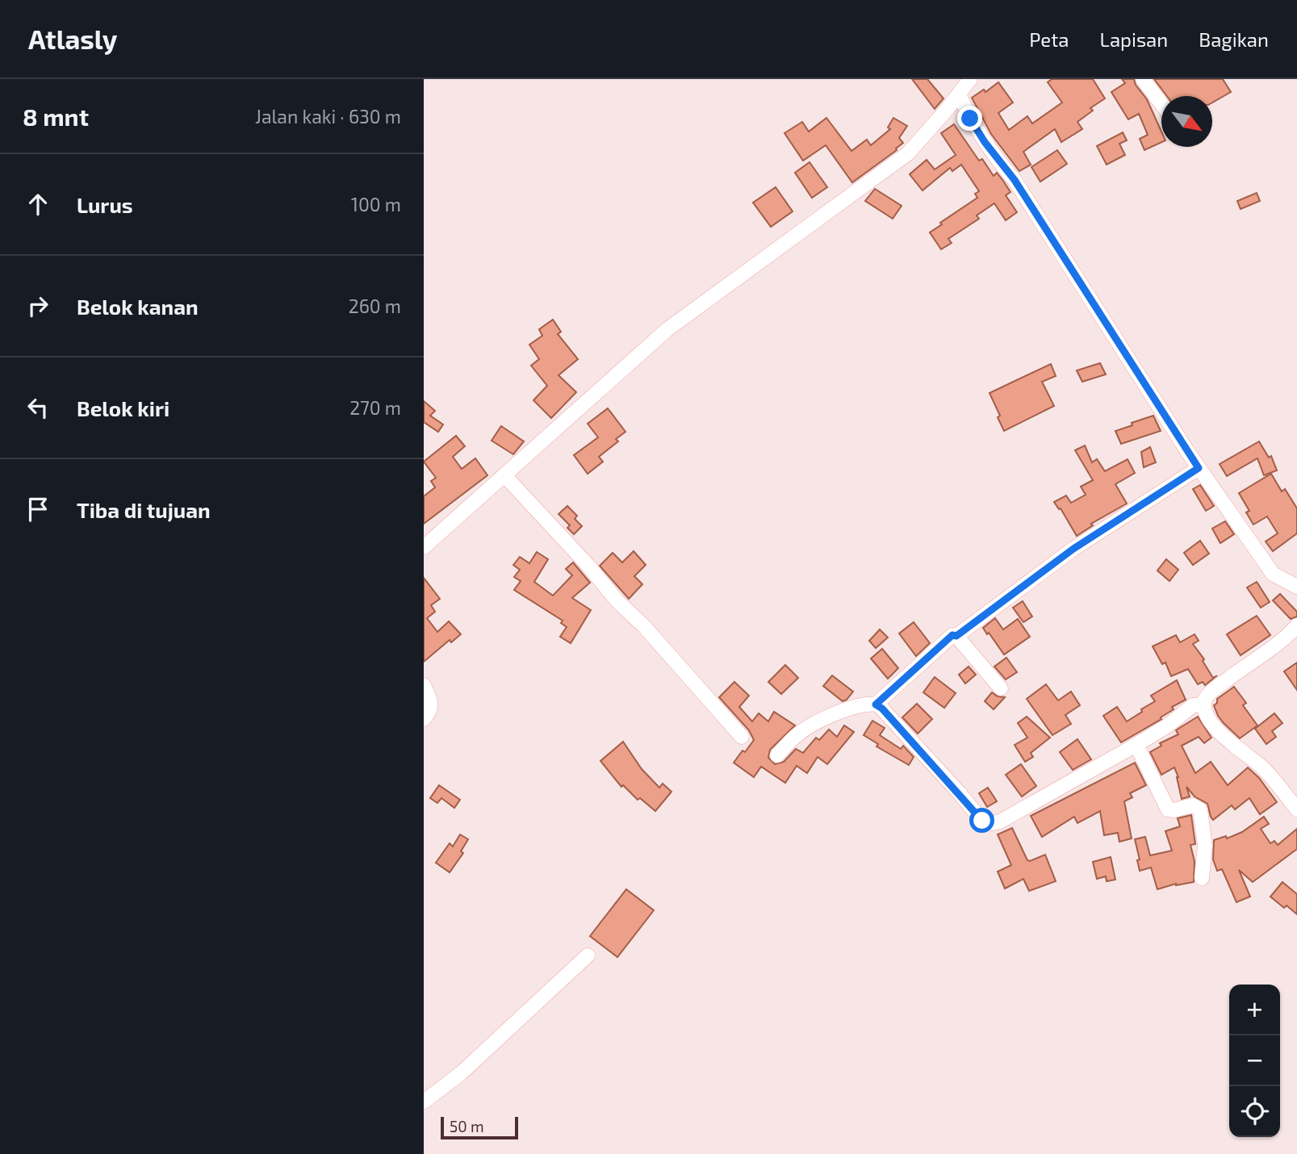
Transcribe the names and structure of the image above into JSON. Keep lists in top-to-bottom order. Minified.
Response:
{"scale_bar":"50 m","north":"bottom right","page":{"header":"Atlasly","nav":["Peta","Lapisan","Bagikan"],"heading":["8 mnt","Jalan kaki · 630 m"],"list":[["Lurus","100 m"],["Belok kanan","260 m"],["Belok kiri","270 m"],"Tiba di tujuan"],"map_buttons":["+","−"],"scale":"50 m"}}
